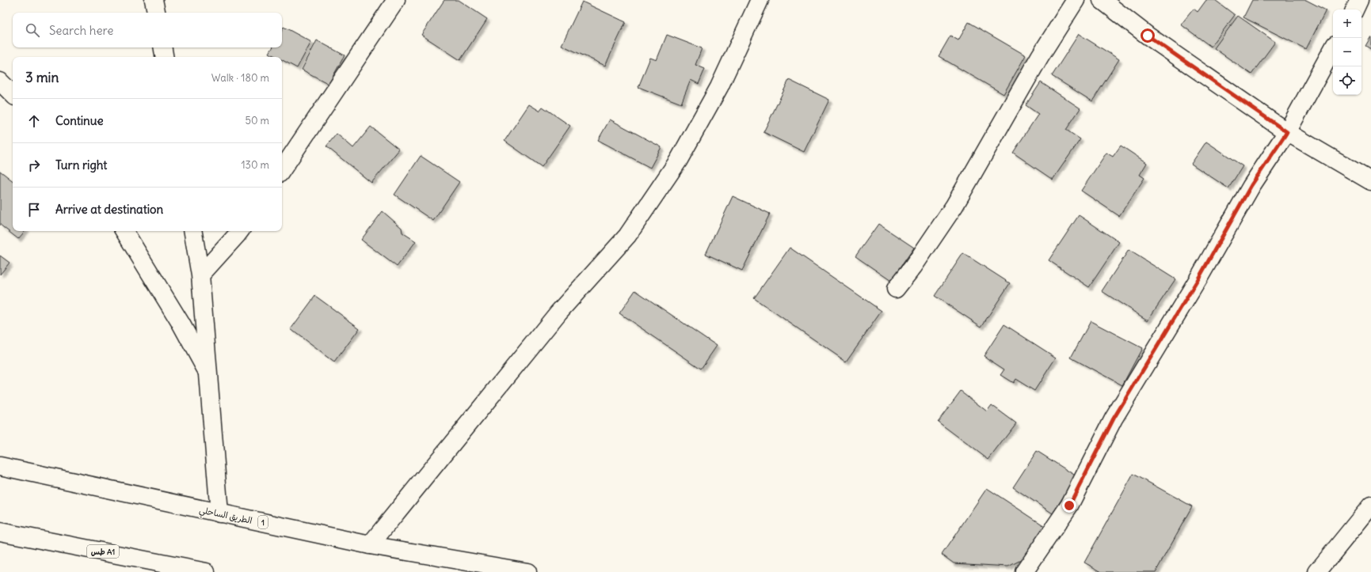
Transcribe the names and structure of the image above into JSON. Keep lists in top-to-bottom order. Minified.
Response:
{"streets":{"main road":["الطريق الساحلي","1","طس A1"]},"page":{"map_buttons":["+","−"],"search":"Search here","heading":["3 min","Walk · 180 m"],"list":[["Continue","50 m"],["Turn right","130 m"],"Arrive at destination"]}}
